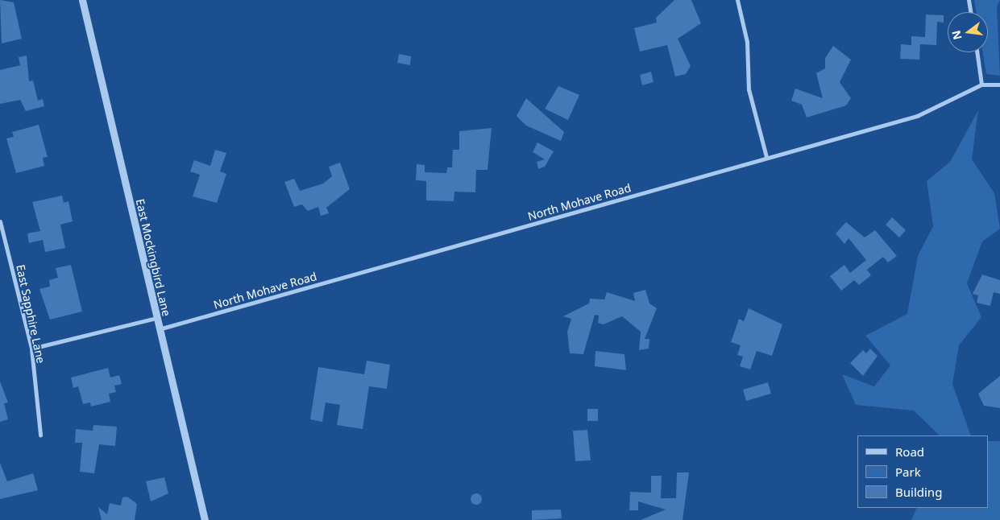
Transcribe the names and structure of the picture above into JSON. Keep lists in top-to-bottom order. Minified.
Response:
{"streets":{"street":["North Mohave Road","East Mockingbird Lane","East Sapphire Lane"]},"crossings":[["North Mohave Road","East Mockingbird Lane"]],"legend":["Road","Park","Building"],"north":"left"}
